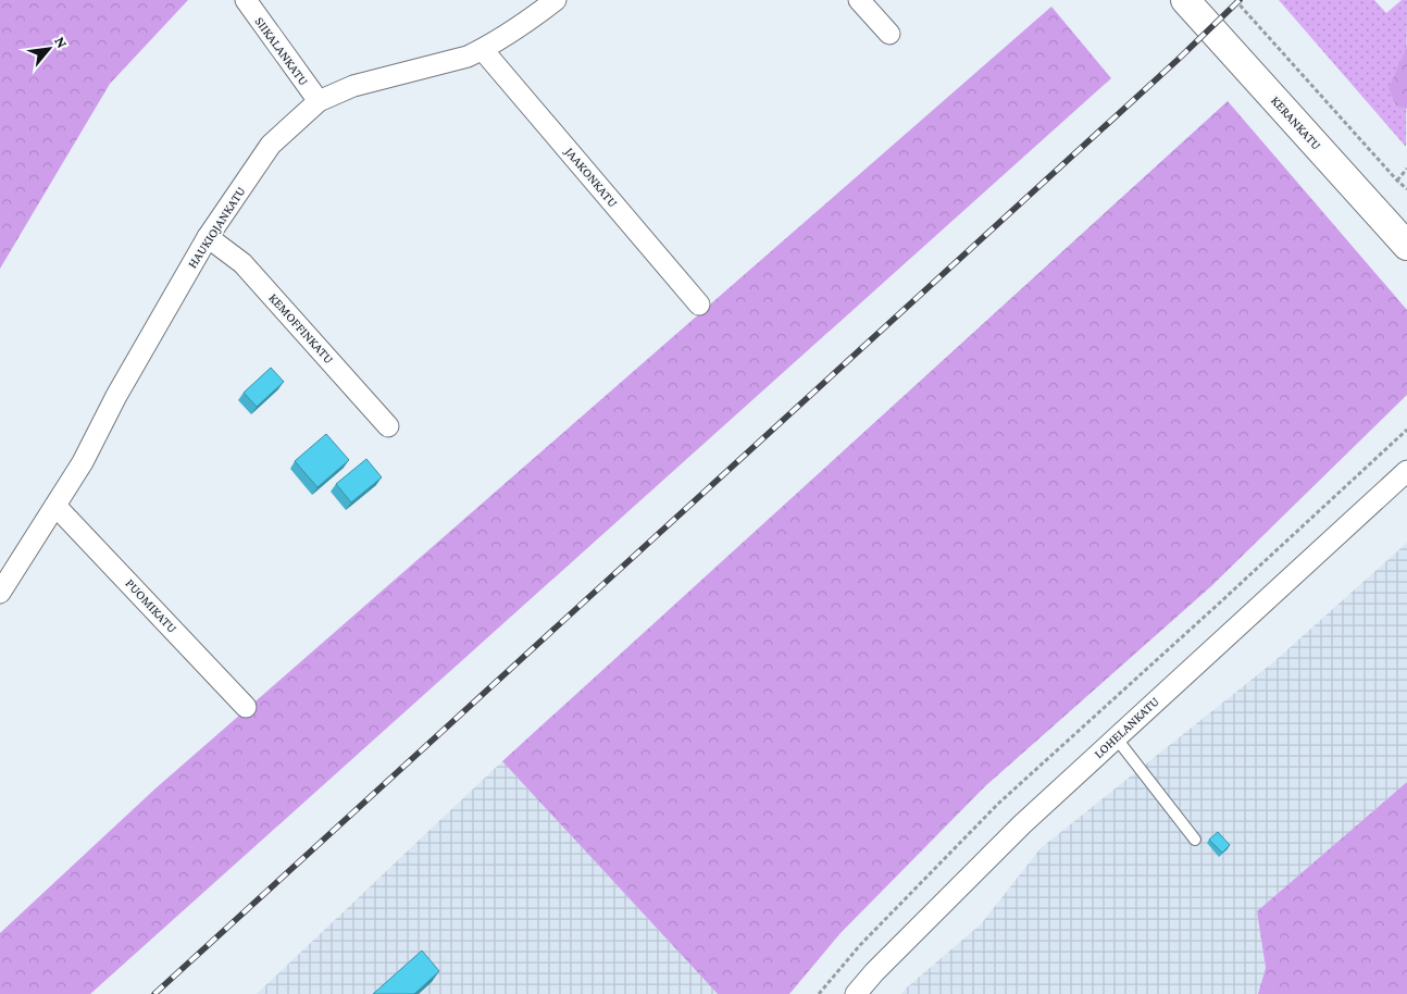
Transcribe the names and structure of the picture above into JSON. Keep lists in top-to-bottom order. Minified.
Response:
{"streets":{"street":["SIIKALANKATU","KERANKATU","JAAKONKATU","HAUKIOJANKATU","KEMOFFINKATU","PUOMIKATU","LOHELANKATU"]},"crossings":[["SIIKALANKATU","HAUKIOJANKATU"],["JAAKONKATU","HAUKIOJANKATU"],["HAUKIOJANKATU","KEMOFFINKATU"],["HAUKIOJANKATU","PUOMIKATU"]],"north":"top right"}
